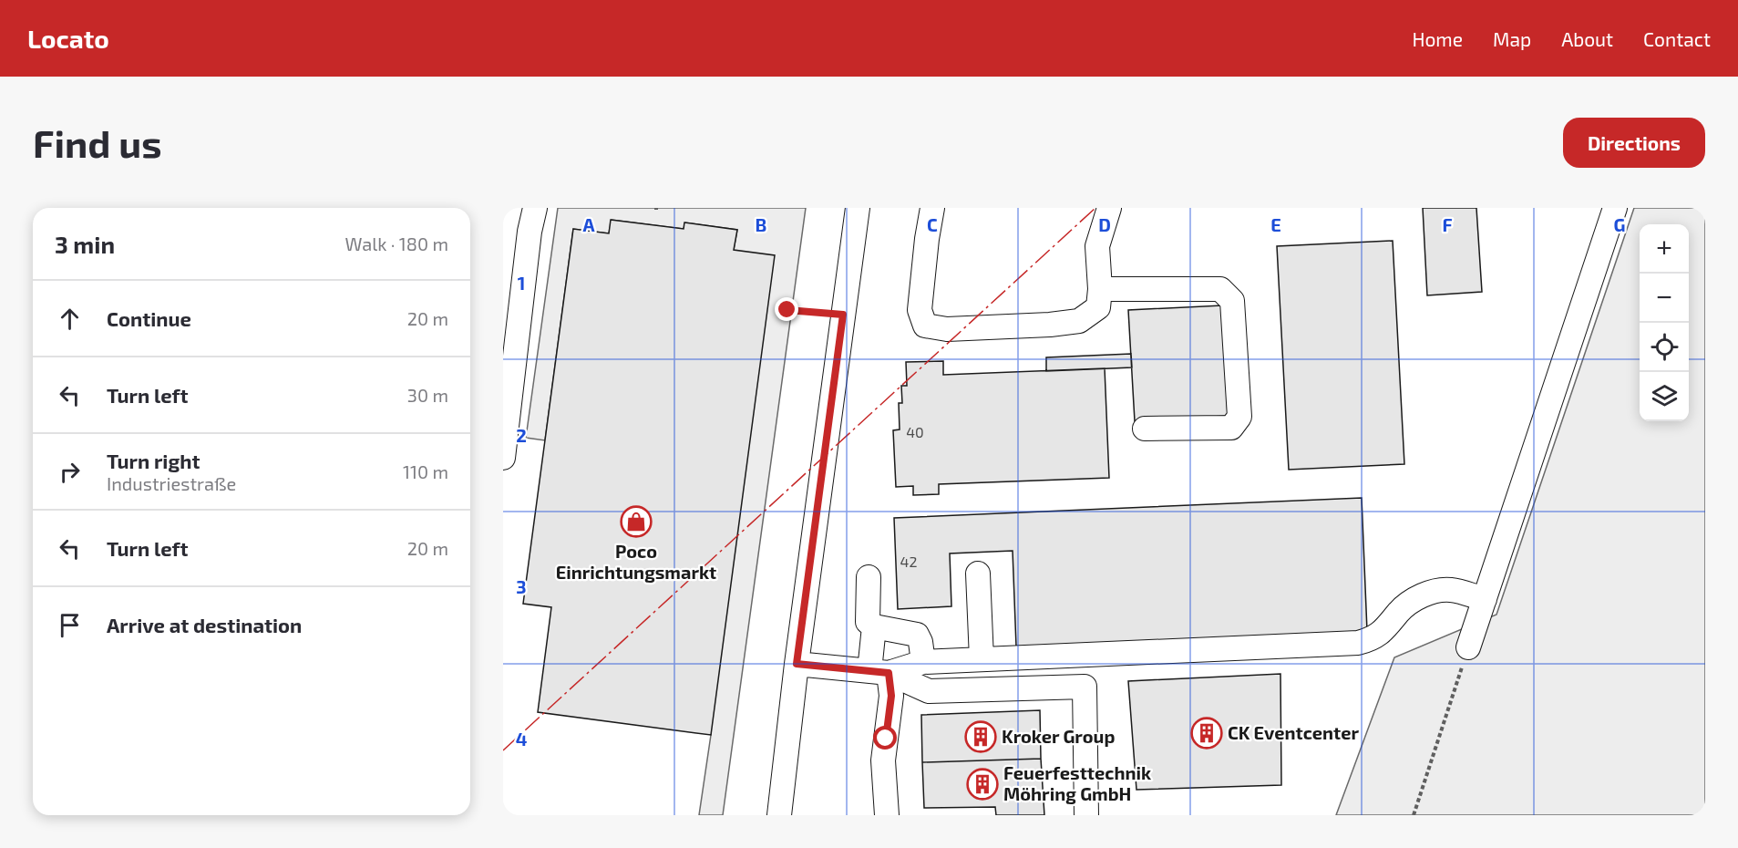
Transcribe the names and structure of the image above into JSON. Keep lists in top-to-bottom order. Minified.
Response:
{"places":{"shop":["Poco Einrichtungsmarkt"],"building":["CK Eventcenter","Kroker Group","Feuerfesttechnik Möhring GmbH"]},"house_numbers":["40","42"],"page":{"header":"Locato","nav":["Home","Map","About","Contact"],"buttons":"Directions","title":"Find us","heading":["3 min","Walk · 180 m"],"map_buttons":["+","−"],"list":[["Continue","20 m"],["Turn left","30 m"],["Turn right","Industriestraße","110 m"],["Turn left","20 m"],"Arrive at destination"]},"grid":{"columns":["A","B","C","D","E","F","G"],"rows":["1","2","3","4"]}}
